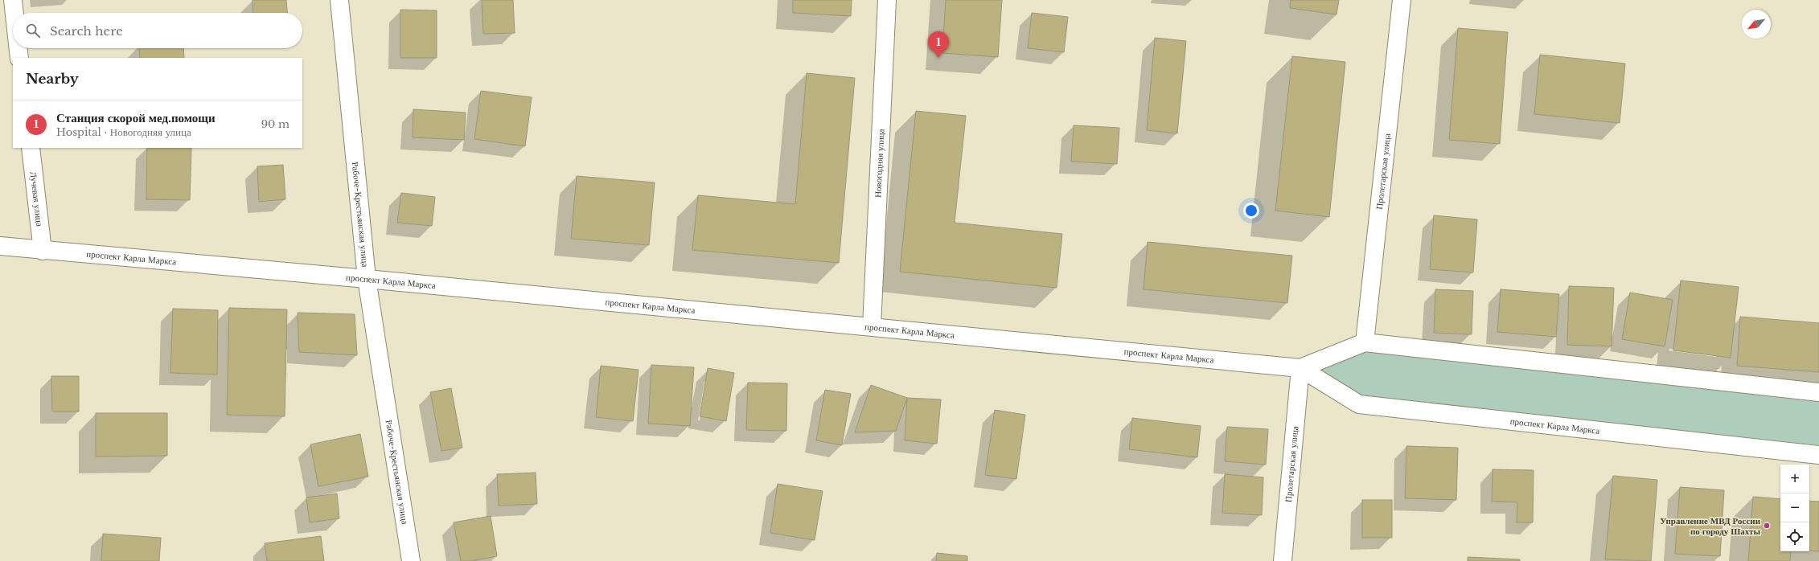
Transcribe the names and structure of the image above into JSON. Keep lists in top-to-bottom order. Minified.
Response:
{"streets":{"main road":["Новогодняя улица","Пролетарская улица","Лучевая улица","Рабоче-Крестьянская улица","проспект Карла Маркса"]},"crossings":[["Новогодняя улица","проспект Карла Маркса"],["Пролетарская улица","проспект Карла Маркса"],["Лучевая улица","проспект Карла Маркса"],["Рабоче-Крестьянская улица","проспект Карла Маркса"]],"places":["Управление МВД России по городу Шахты"],"north":"bottom left","page":{"search":"Search here","pins":"1","heading":"Nearby","list":[{"mark":"1","name":"Станция скорой мед.помощи","note":"Hospital · Новогодняя улица","value":"90 m"}],"map_buttons":["+","−"]}}
